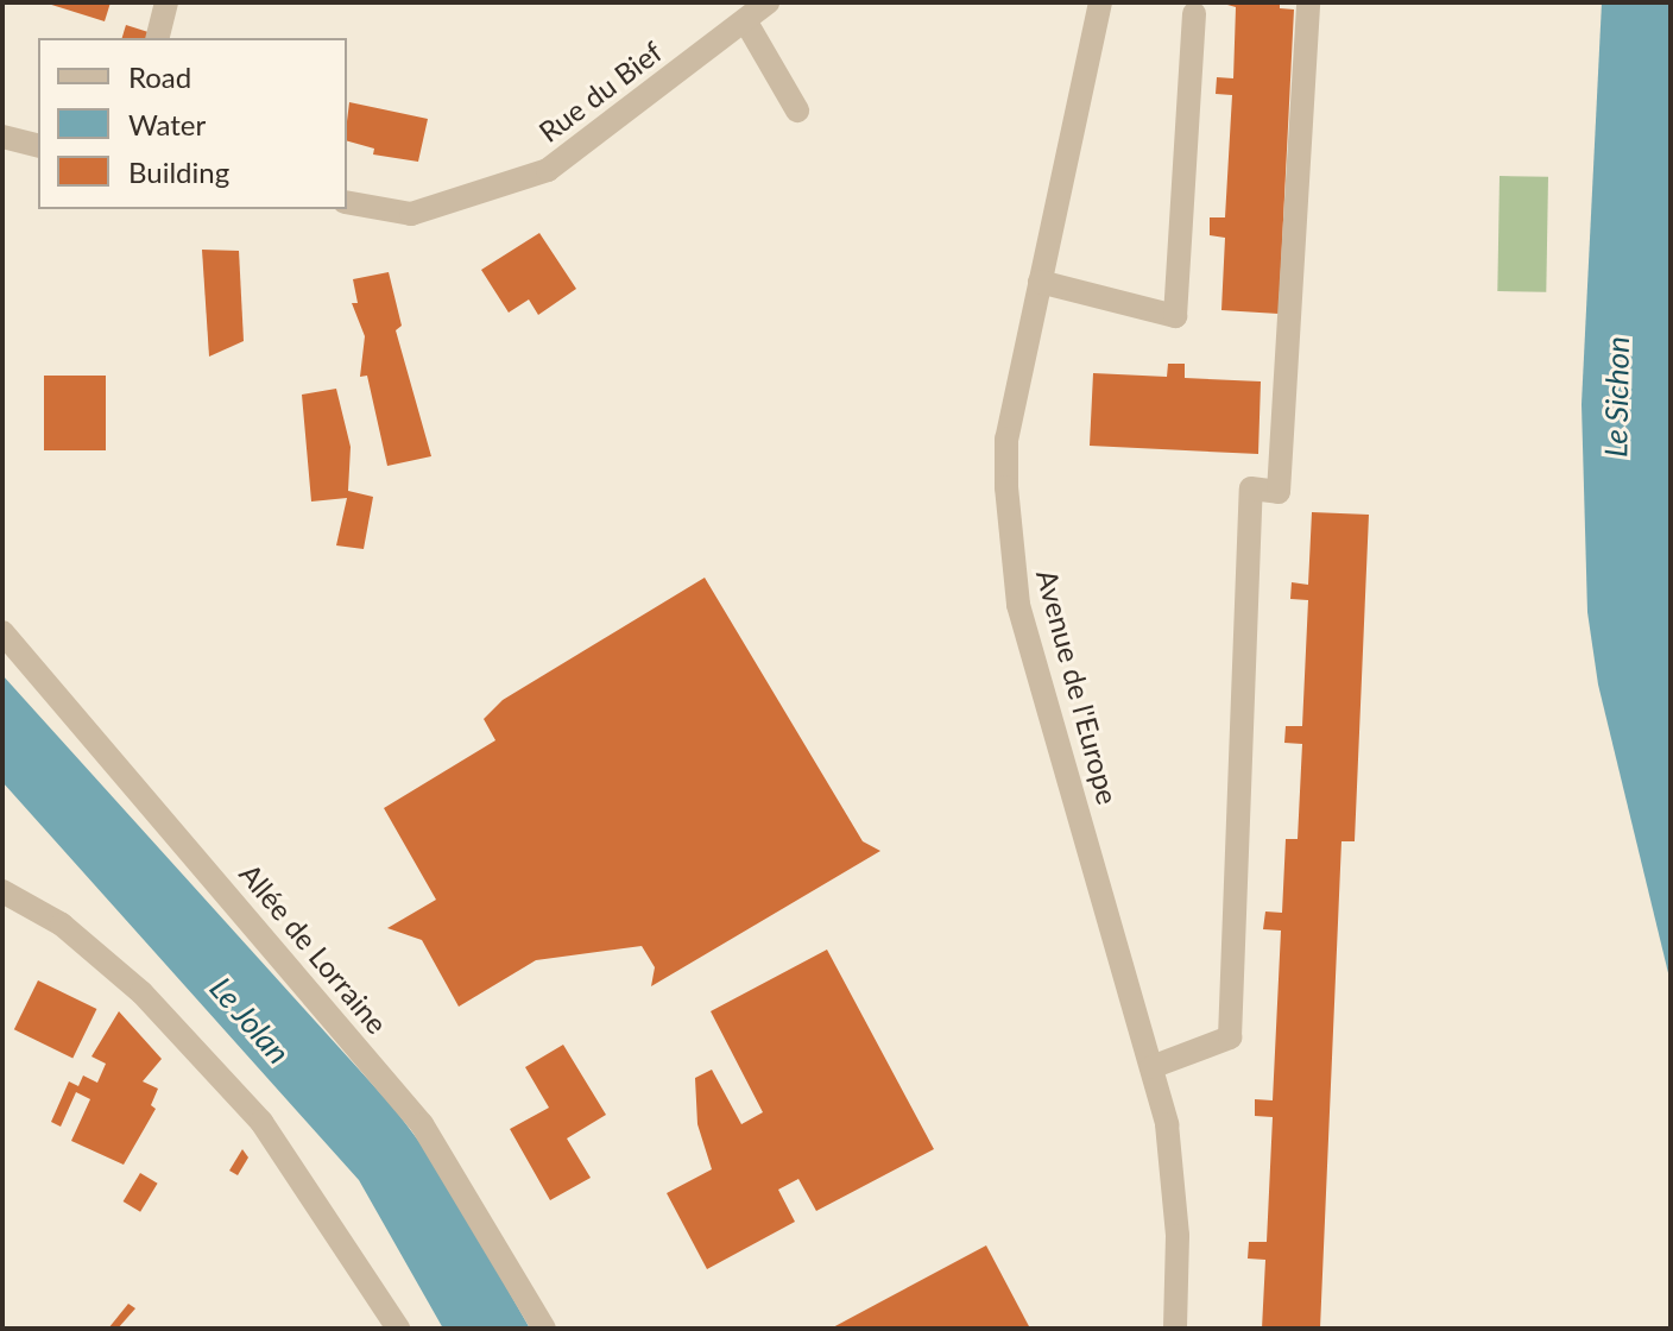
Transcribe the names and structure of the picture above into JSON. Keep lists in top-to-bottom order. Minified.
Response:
{"streets":{"street":["Rue du Bief","Avenue de l'Europe","Allée de Lorraine"]},"water":["Le Sichon","Le Jolan"],"legend":["Road","Water","Building"]}
